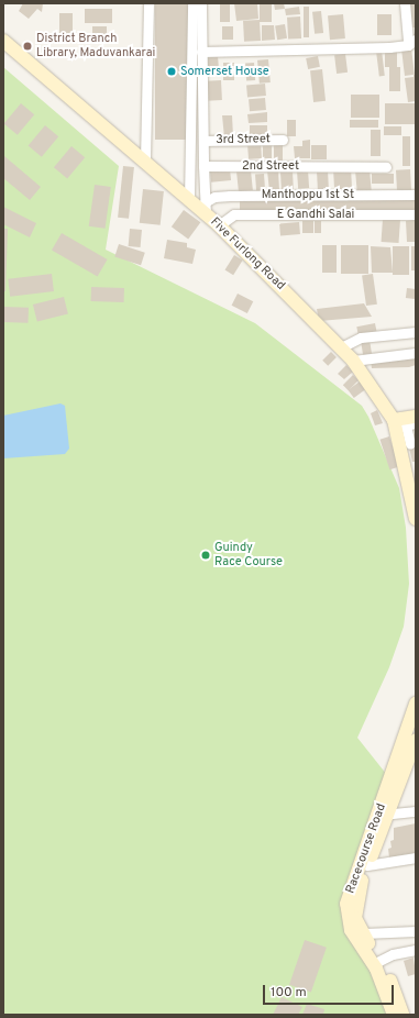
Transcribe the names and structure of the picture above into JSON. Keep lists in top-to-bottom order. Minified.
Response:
{"streets":{"main road":["Five Furlong Road","Racecourse Road"],"street":["3rd Street","2nd Street","Manthoppu 1st St","E Gandhi Salai"]},"crossings":[["Manthoppu 1st St","Five Furlong Road"]],"places":["District Branch Library, Maduvankarai","Somerset House","Guindy Race Course"],"scale_bar":"100 m"}
